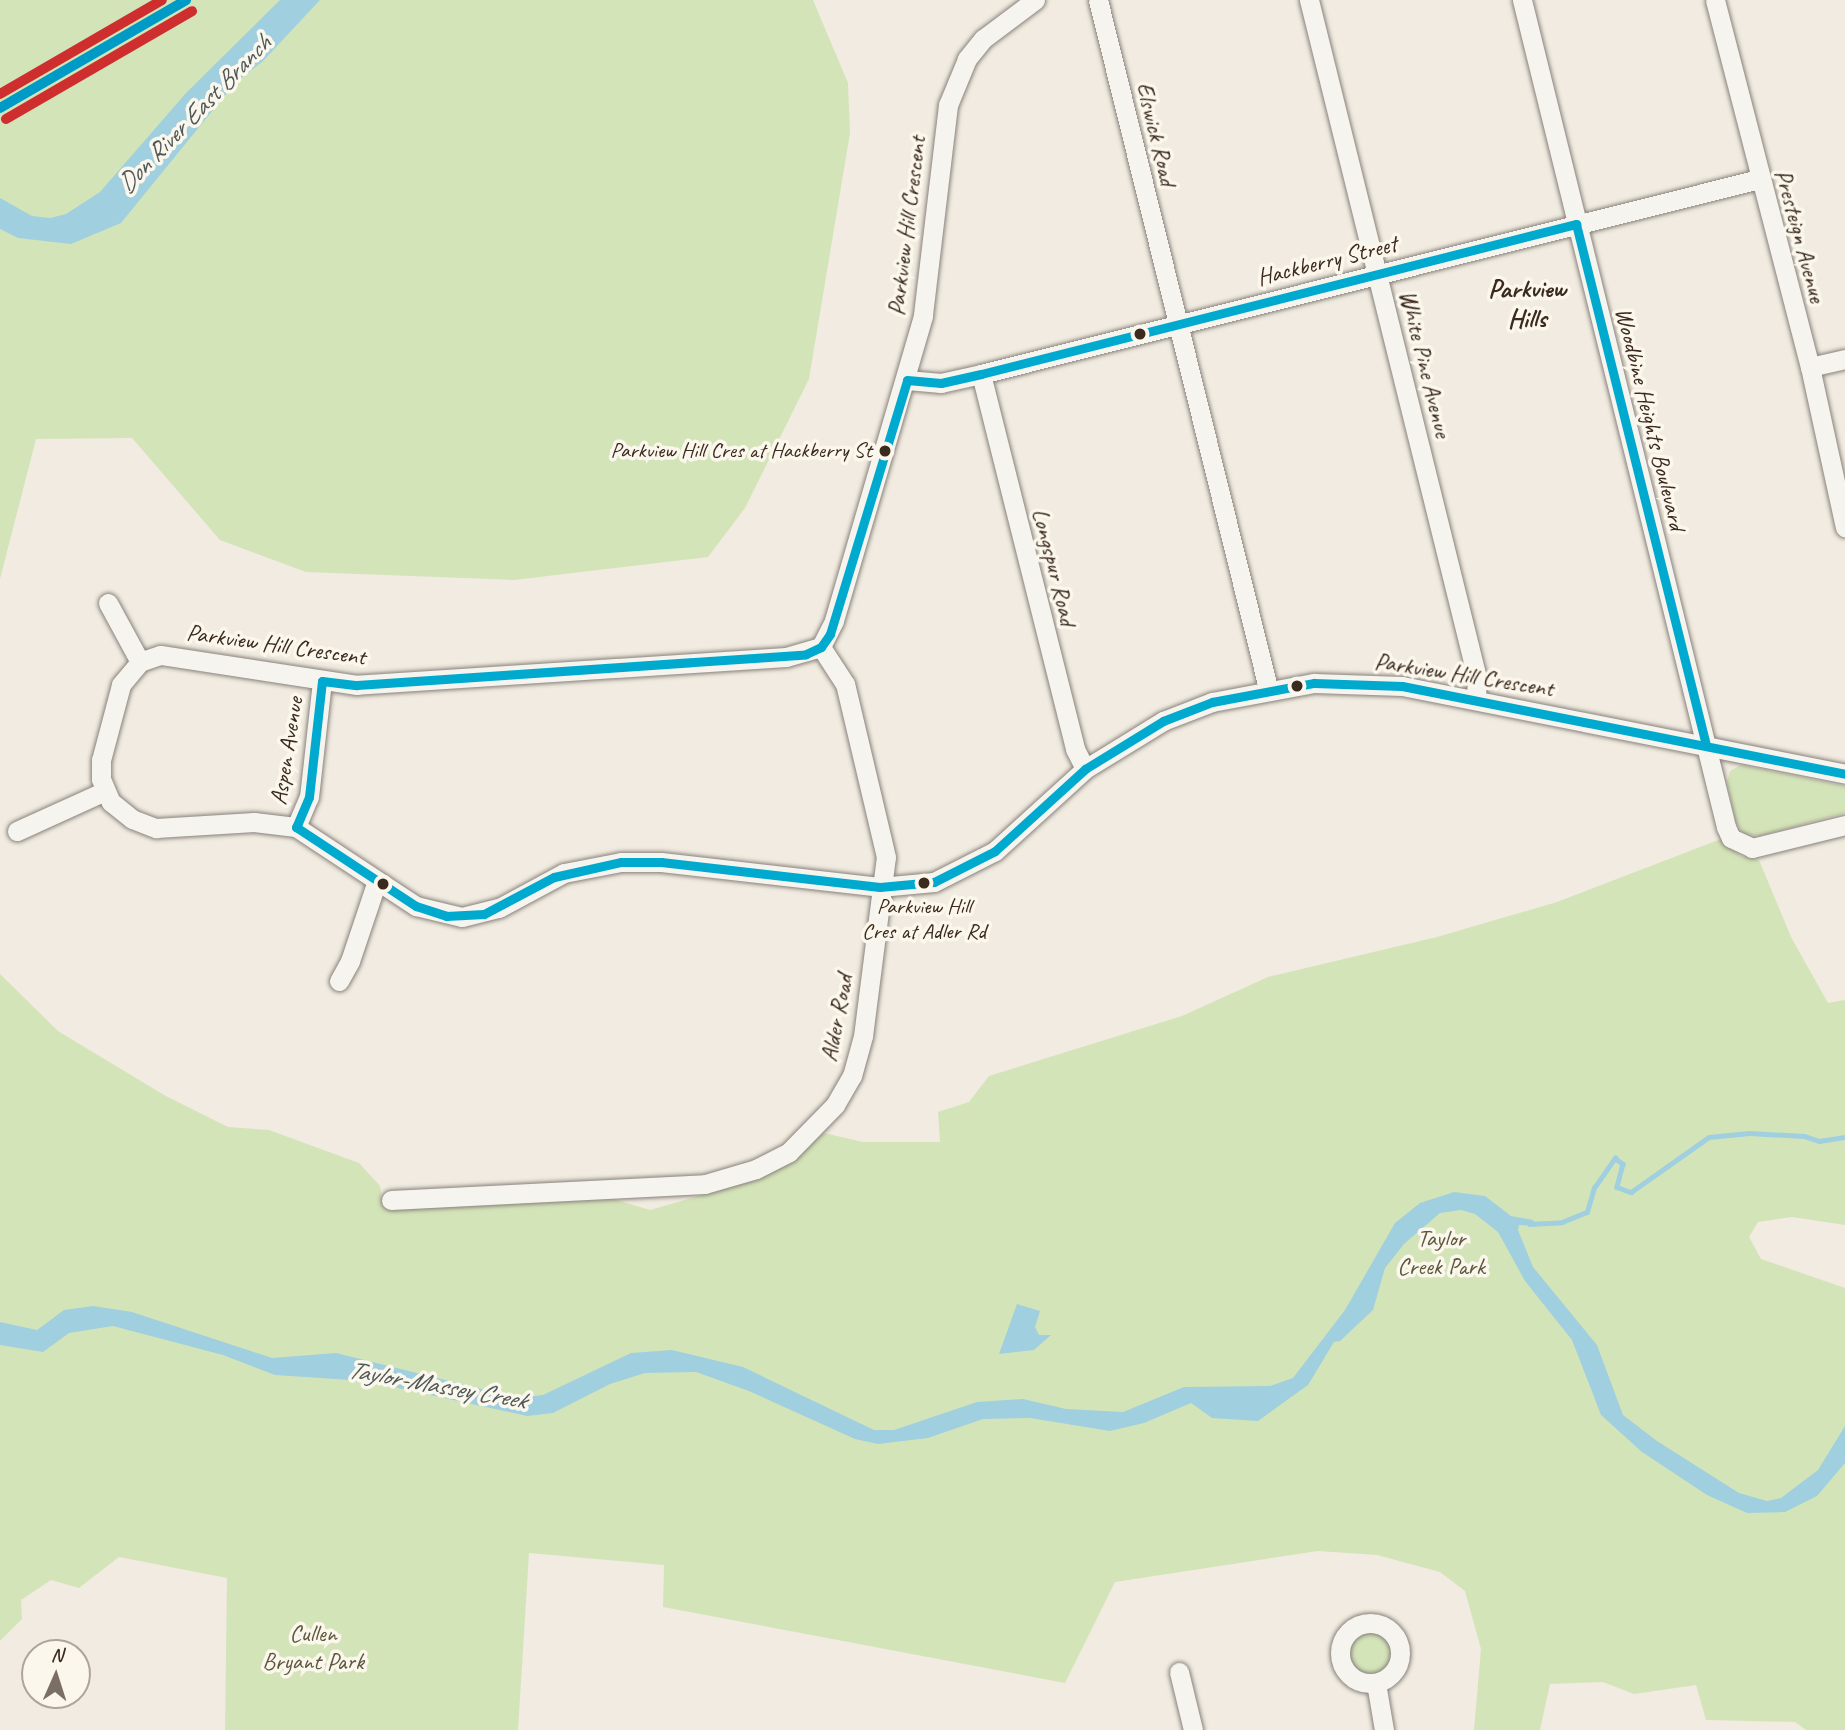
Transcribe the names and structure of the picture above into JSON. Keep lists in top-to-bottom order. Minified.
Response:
{"streets":{"street":["Elswick Road","Parkview Hill Crescent","Presteign Avenue","Hackberry Street","White Pine Avenue","Woodbine Heights Boulevard","Longspur Road","Aspen Avenue","Alder Road"]},"crossings":[["Elswick Road","Parkview Hill Crescent"],["Elswick Road","Hackberry Street"],["Parkview Hill Crescent","Hackberry Street"],["Parkview Hill Crescent","White Pine Avenue"],["Parkview Hill Crescent","Woodbine Heights Boulevard"],["Parkview Hill Crescent","Longspur Road"],["Parkview Hill Crescent","Aspen Avenue"],["Parkview Hill Crescent","Alder Road"],["Presteign Avenue","Hackberry Street"],["Hackberry Street","White Pine Avenue"],["Hackberry Street","Woodbine Heights Boulevard"],["Hackberry Street","Longspur Road"]],"districts":["Parkview Hills"],"water":["Don River East Branch","Taylor-Massey Creek"],"parks":["Taylor Creek Park","Cullen Bryant Park"],"places":["Parkview Hill Cres at Hackberry St","Parkview Hill Cres at Adler Rd"],"north":"top"}
